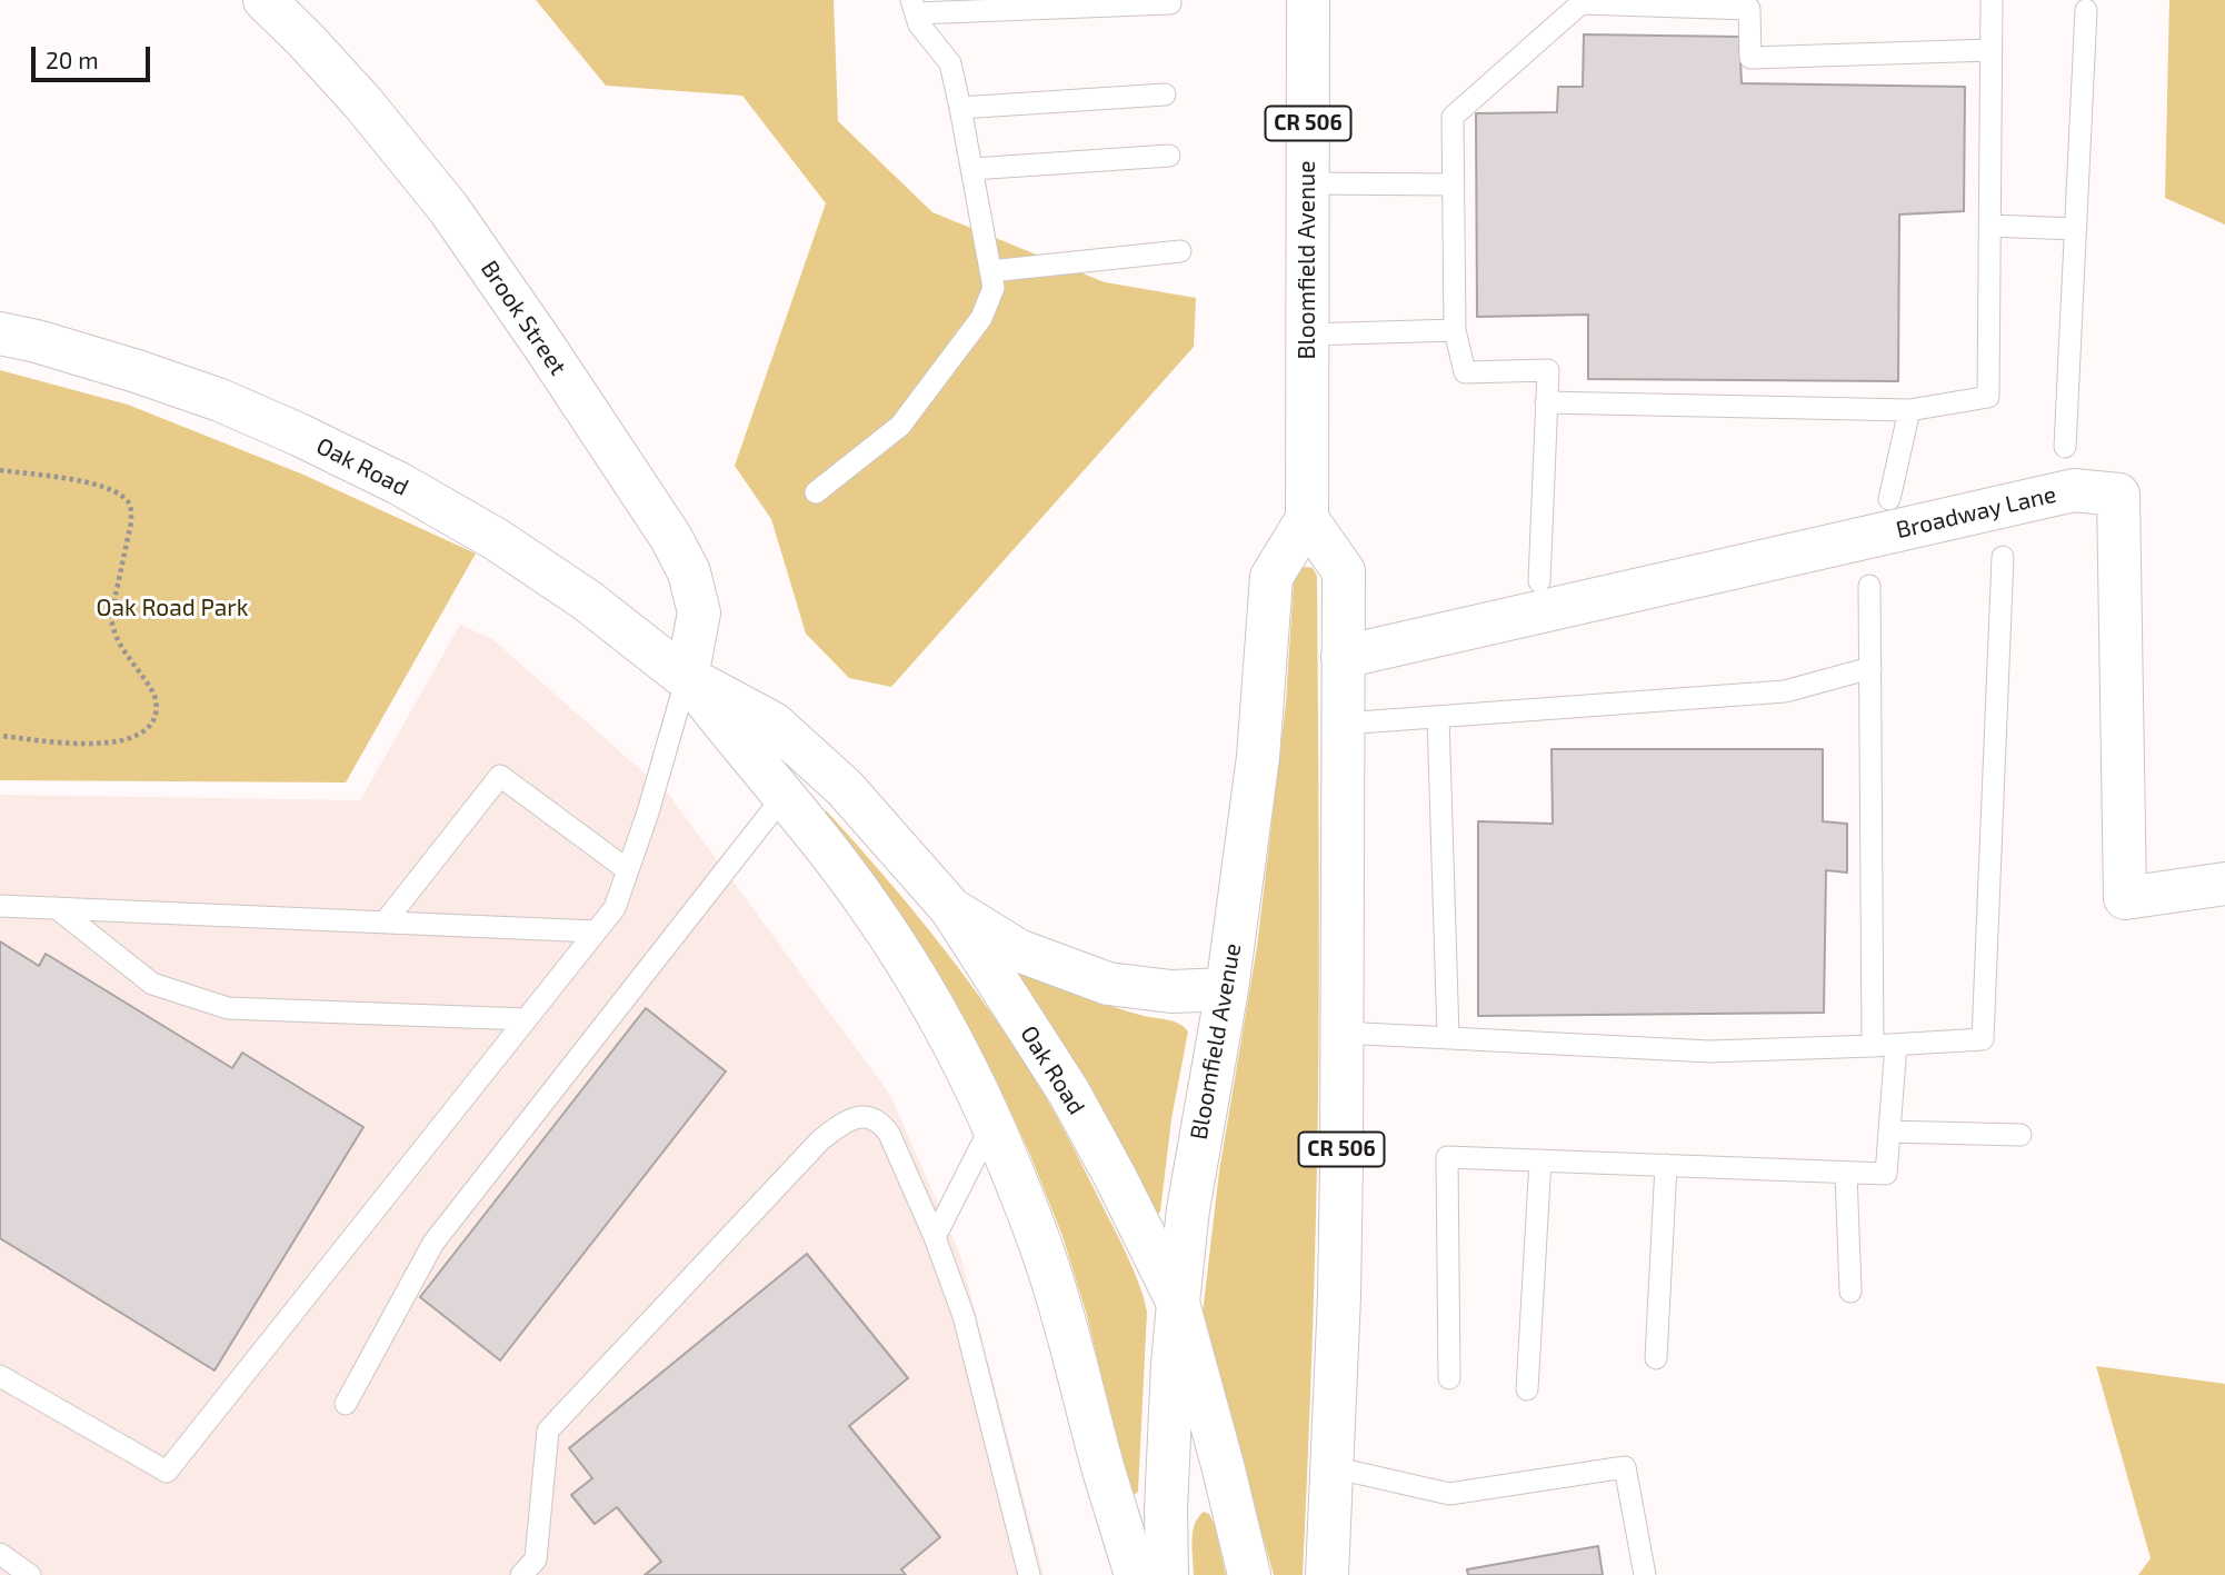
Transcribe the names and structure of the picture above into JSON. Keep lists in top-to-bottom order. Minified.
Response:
{"streets":{"street":["CR 506","Bloomfield Avenue","Brook Street","Oak Road","Broadway Lane"]},"crossings":[["CR 506","Bloomfield Avenue"],["CR 506","Broadway Lane"],["Bloomfield Avenue","Oak Road"],["Brook Street","Oak Road"]],"parks":["Oak Road Park"],"scale_bar":"20 m"}
